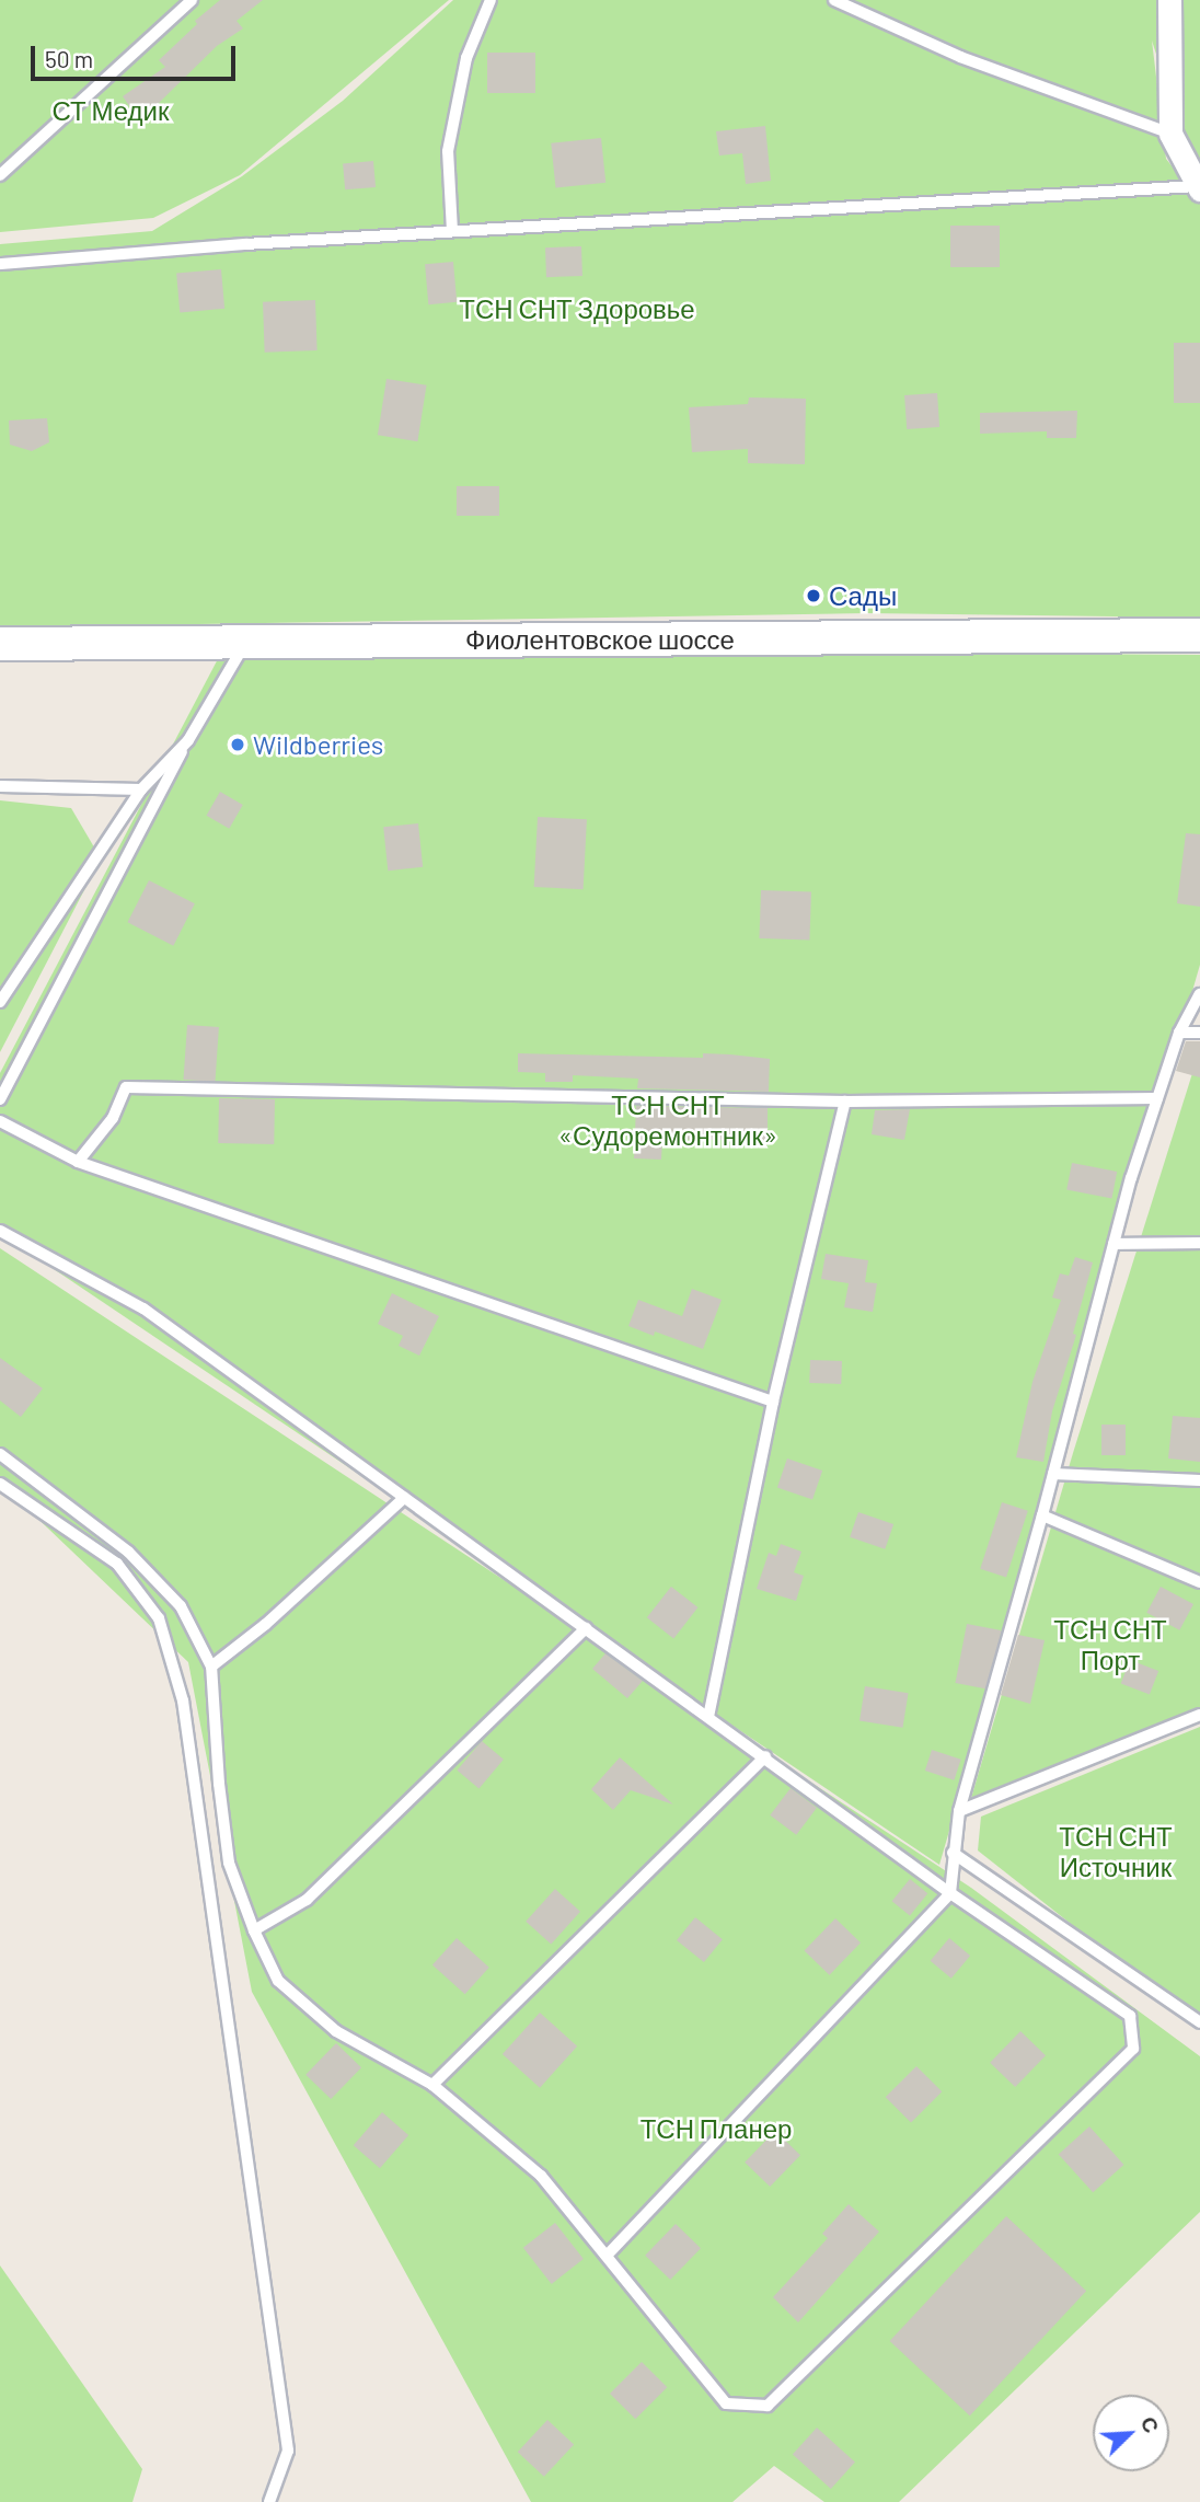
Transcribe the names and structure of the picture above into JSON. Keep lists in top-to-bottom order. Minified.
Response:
{"streets":{"main road":["Фиолентовское шоссе"]},"parks":["СТ Медик","ТСН СНТ Здоровье","ТСН СНТ «Судоремонтник»","ТСН СНТ Порт","ТСН СНТ Источник","ТСН Планер"],"places":["Сады","Wildberries"],"scale_bar":"50 m","north":"top right"}
